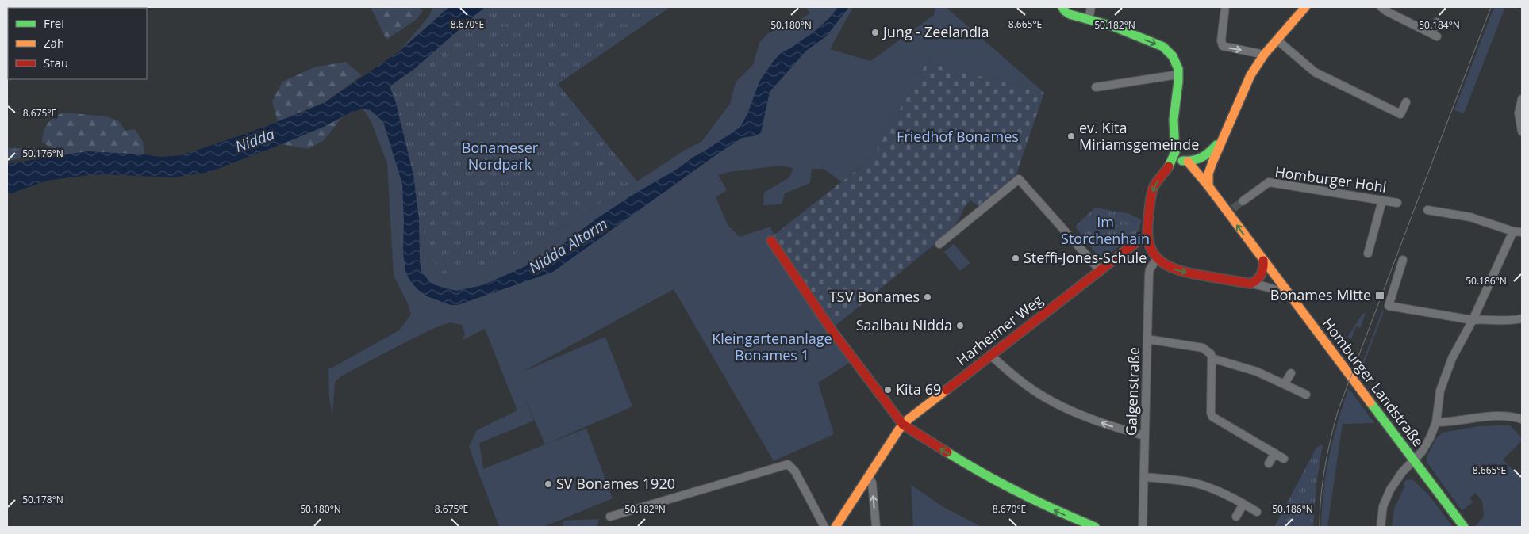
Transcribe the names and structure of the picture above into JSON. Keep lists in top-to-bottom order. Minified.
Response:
{"streets":{"street":["Homburger Hohl","Harheimer Weg","Homburger Landstraße","Galgenstraße"]},"water":["Nidda","Nidda Altarm"],"parks":["Friedhof Bonames","Bonameser Nordpark","Im Storchenhain","Kleingartenanlage Bonames 1"],"places":{"other":["Jung - Zeelandia","ev. Kita Miriamsgemeinde","Steffi-Jones-Schule","TSV Bonames","Saalbau Nidda","Kita 69","SV Bonames 1920"],"transit":["Bonames Mitte"]},"legend":["Frei","Zäh","Stau"],"coordinates":["8.670°E","8.665°E","50.180°N","50.182°N","50.184°N","8.675°E","50.176°N","50.186°N","50.178°N"]}
